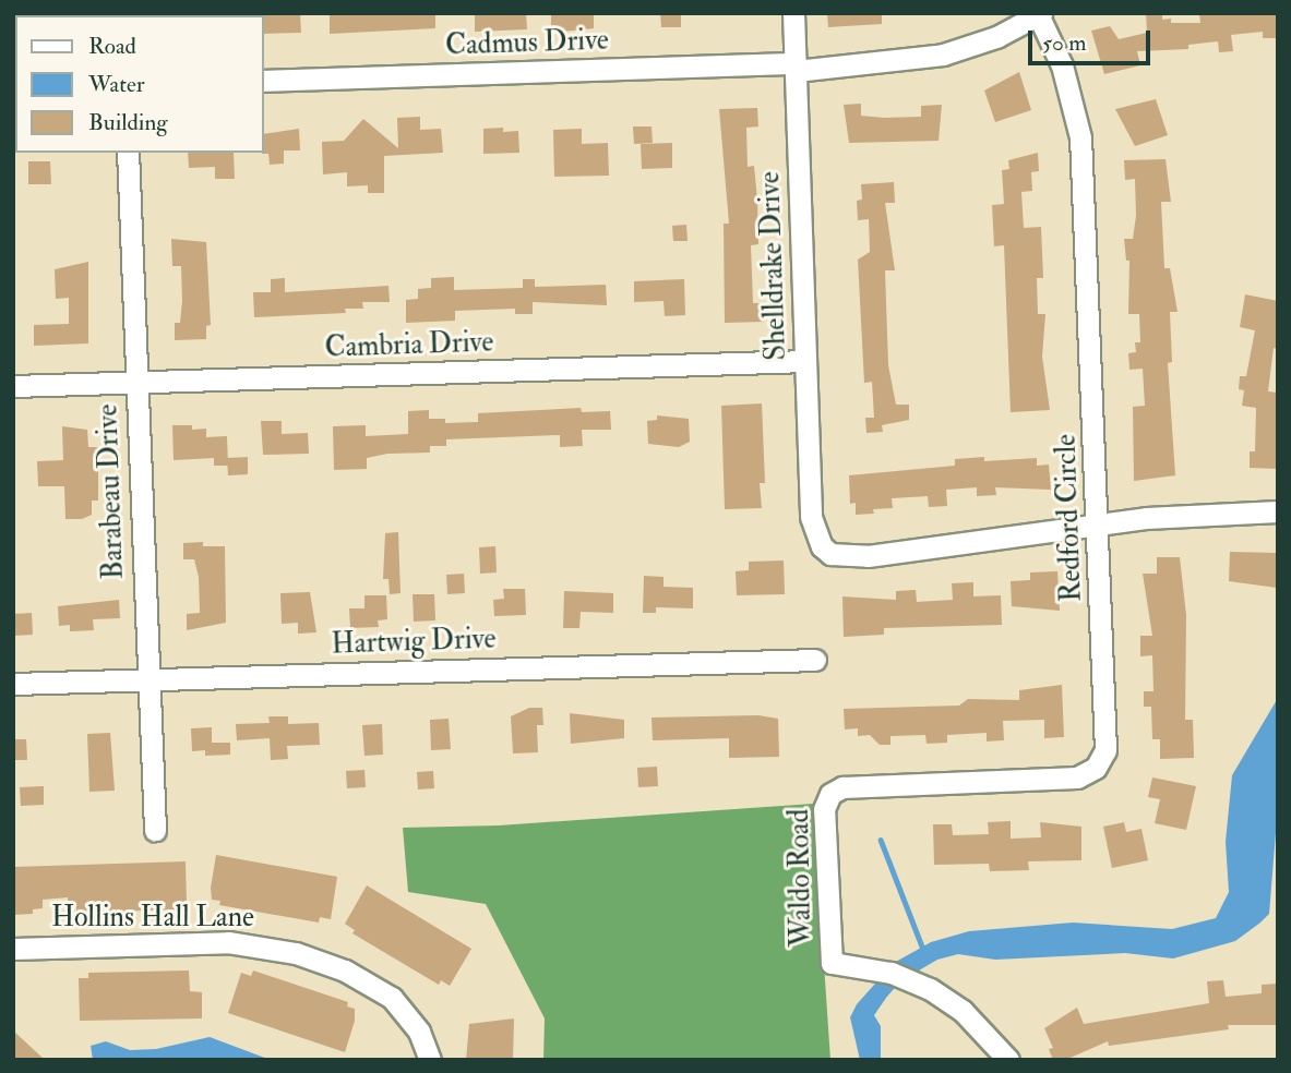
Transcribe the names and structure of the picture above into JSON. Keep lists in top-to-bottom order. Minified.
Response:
{"streets":{"street":["Cadmus Drive","Shelldrake Drive","Cambria Drive","Barabeau Drive","Redford Circle","Hartwig Drive","Waldo Road","Hollins Hall Lane"]},"crossings":[["Cadmus Drive","Shelldrake Drive"],["Cadmus Drive","Redford Circle"],["Shelldrake Drive","Cambria Drive"],["Shelldrake Drive","Redford Circle"],["Cambria Drive","Barabeau Drive"],["Barabeau Drive","Hartwig Drive"],["Redford Circle","Waldo Road"]],"legend":["Road","Water","Building"],"scale_bar":"50 m"}
